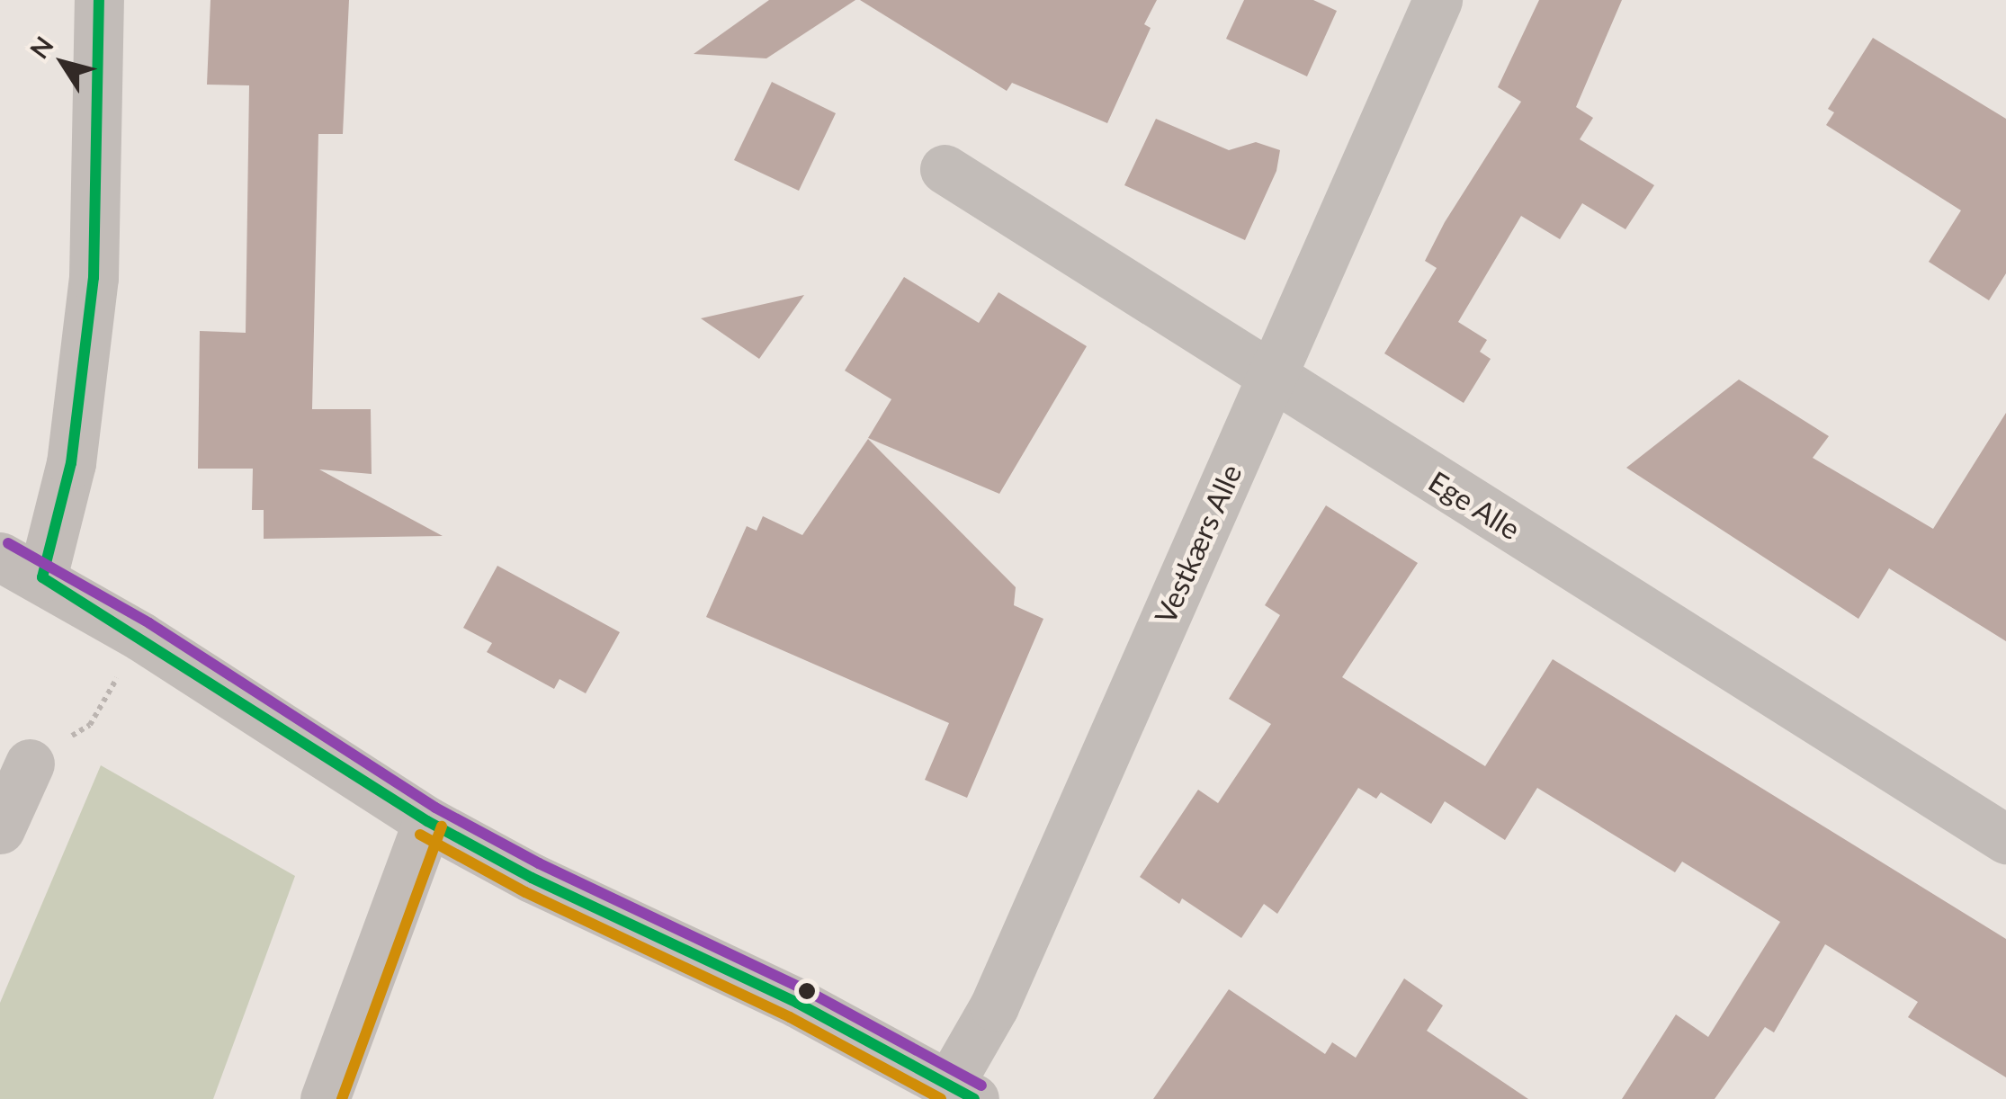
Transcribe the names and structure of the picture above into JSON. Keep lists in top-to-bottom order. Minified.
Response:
{"streets":{"street":["Ege Alle","Vestkærs Alle"]},"crossings":[["Ege Alle","Vestkærs Alle"]],"north":"top left"}
